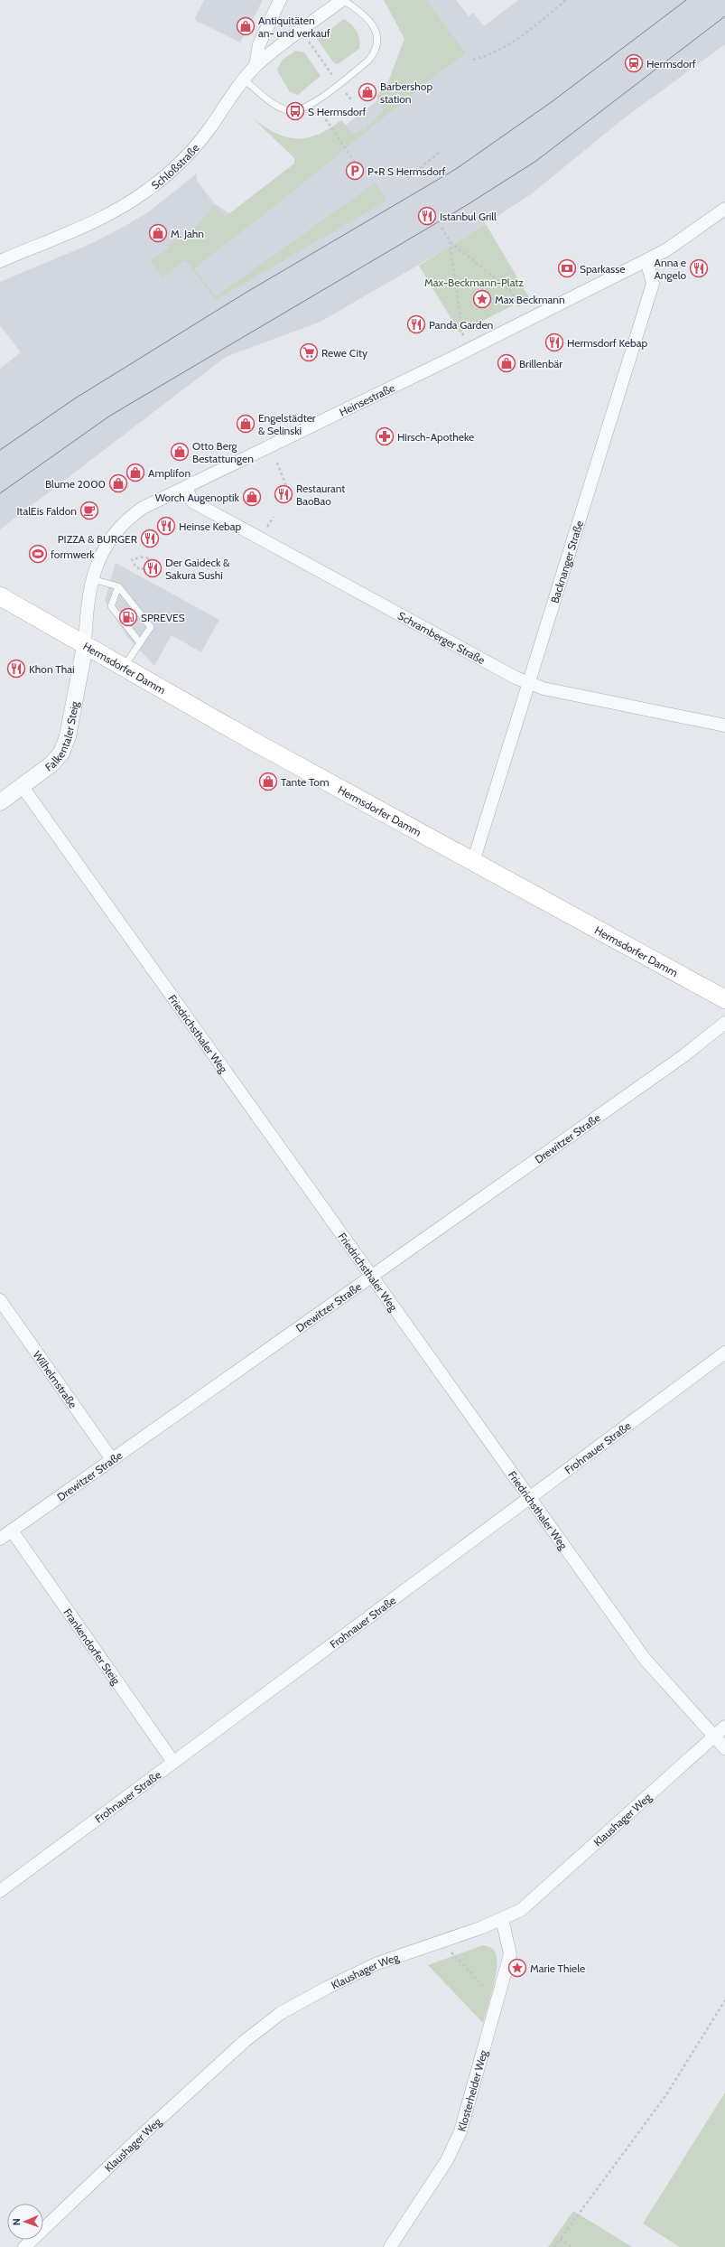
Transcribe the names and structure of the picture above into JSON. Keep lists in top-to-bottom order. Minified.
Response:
{"streets":{"main road":["Hermsdorfer Damm"],"street":["Schloßstraße","Heinsestraße","Backnanger Straße","Schramberger Straße","Falkentaler Steig","Friedrichsthaler Weg","Drewitzer Straße","Wilhelmstraße","Frohnauer Straße","Frankendorfer Steig","Klaushager Weg","Klosterheider Weg"]},"crossings":[["Heinsestraße","Backnanger Straße"],["Heinsestraße","Schramberger Straße"],["Heinsestraße","Hermsdorfer Damm"],["Heinsestraße","Falkentaler Steig"],["Backnanger Straße","Schramberger Straße"],["Backnanger Straße","Hermsdorfer Damm"],["Hermsdorfer Damm","Falkentaler Steig"],["Falkentaler Steig","Friedrichsthaler Weg"],["Friedrichsthaler Weg","Drewitzer Straße"],["Friedrichsthaler Weg","Frohnauer Straße"],["Friedrichsthaler Weg","Klaushager Weg"],["Drewitzer Straße","Wilhelmstraße"],["Drewitzer Straße","Frankendorfer Steig"],["Frohnauer Straße","Frankendorfer Steig"],["Klaushager Weg","Klosterheider Weg"]],"parks":["Max-Beckmann-Platz"],"places":{"shop":["Antiquitäten an- und verkauf","Barbershop station","M. Jahn","Brillenbär","Engelstädter & Selinski","Otto Berg Bestattungen","Amplifon","Blume 2000","Worch Augenoptik","Tante Tom"],"station":["Hermsdorf"],"bus stop":["S Hermsdorf"],"parking":["P+R S Hermsdorf"],"restaurant":["Istanbul Grill","Anna e Angelo","Panda Garden","Hermsdorf Kebap","Restaurant BaoBao","Heinse Kebap","PIZZA & BURGER","Der Gaideck & Sakura Sushi","Khon Thai"],"bank":["Sparkasse"],"place":["Max Beckmann","Marie Thiele"],"supermarket":["Rewe City"],"pharmacy":["Hirsch-Apotheke"],"cafe":["ItalEis Faldon"],"sports":["formwerk"],"fuel station":["SPREVES"]},"north":"left"}
